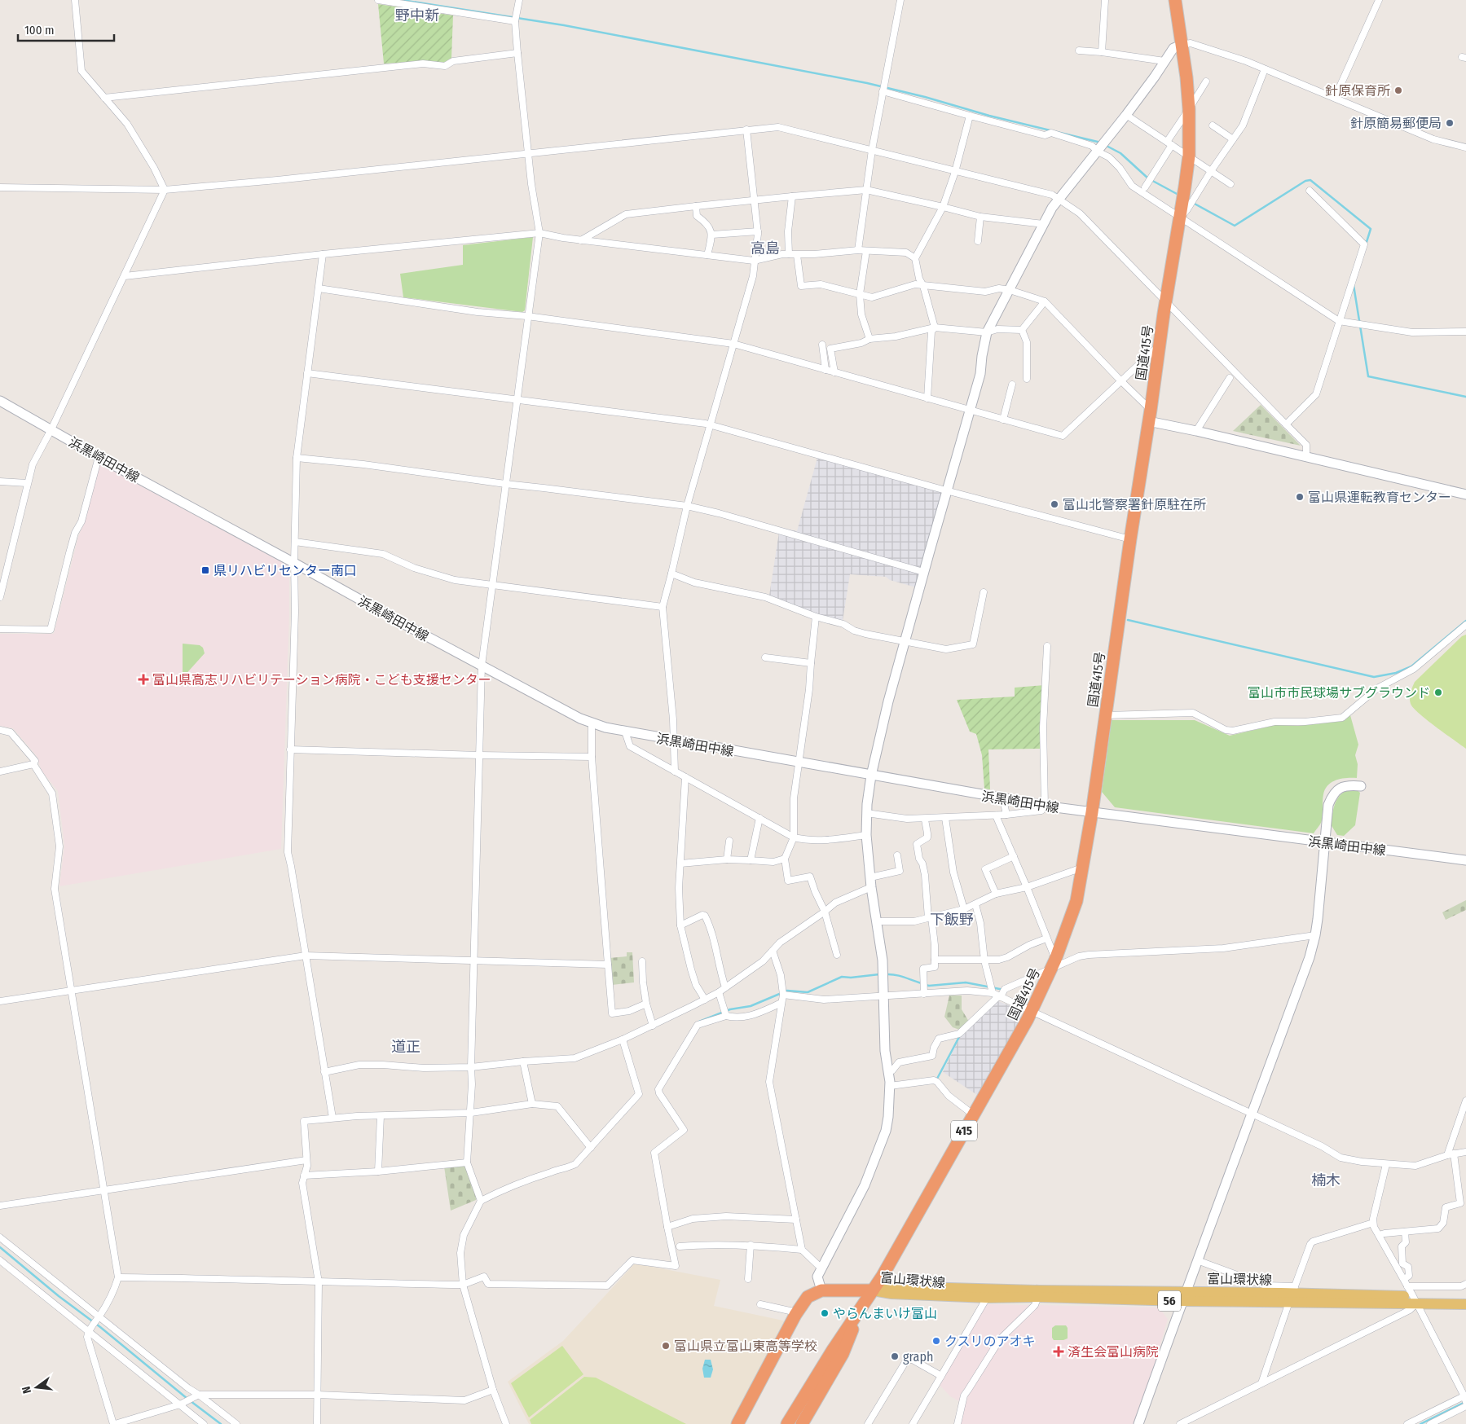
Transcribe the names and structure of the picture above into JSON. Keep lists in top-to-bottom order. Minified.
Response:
{"streets":{"highway":["国道415号","415"],"main road":["富山環状線","56"],"street":["浜黒崎田中線"]},"crossings":[["国道415号","浜黒崎田中線"],["国道415号","富山環状線"]],"districts":["野中新","高島","下飯野","道正","楠木"],"places":{"other":["針原保育所","針原簡易郵便局","富山県運転教育センター","富山北警察署針原駐在所","富山市市民球場サブグラウンド","やらんまいけ富山","クスリのアオキ","富山県立富山東高等学校","graph"],"transit":["県リハビリセンター南口"],"health":["富山県高志リハビリテーション病院・こども支援センター","済生会富山病院"]},"scale_bar":"100 m","north":"left"}
